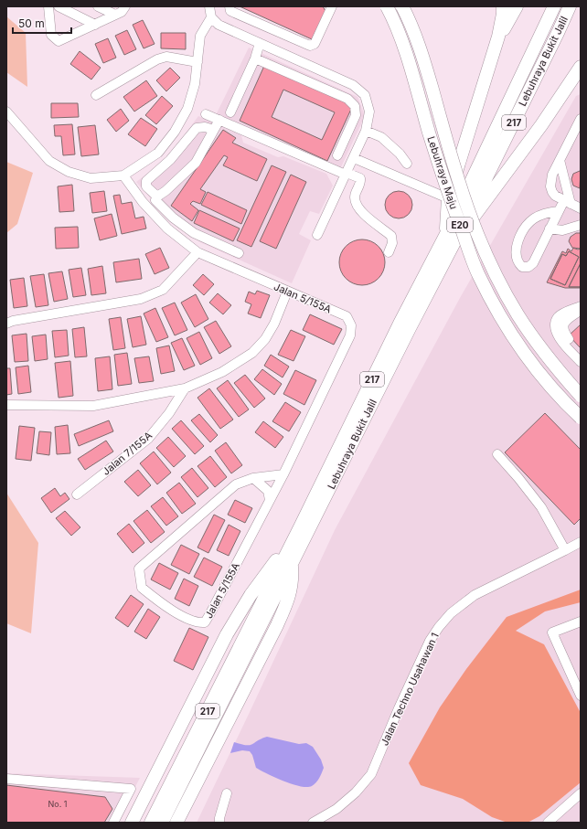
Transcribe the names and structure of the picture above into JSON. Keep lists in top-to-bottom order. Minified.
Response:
{"streets":{"highway":["Lebuhraya Bukit Jalil","217","Lebuhraya Maju","E20"],"street":["Jalan 5/155A","Jalan 7/155A","Jalan Techno Usahawan 1"]},"house_numbers":["No. 1"],"scale_bar":"50 m"}
